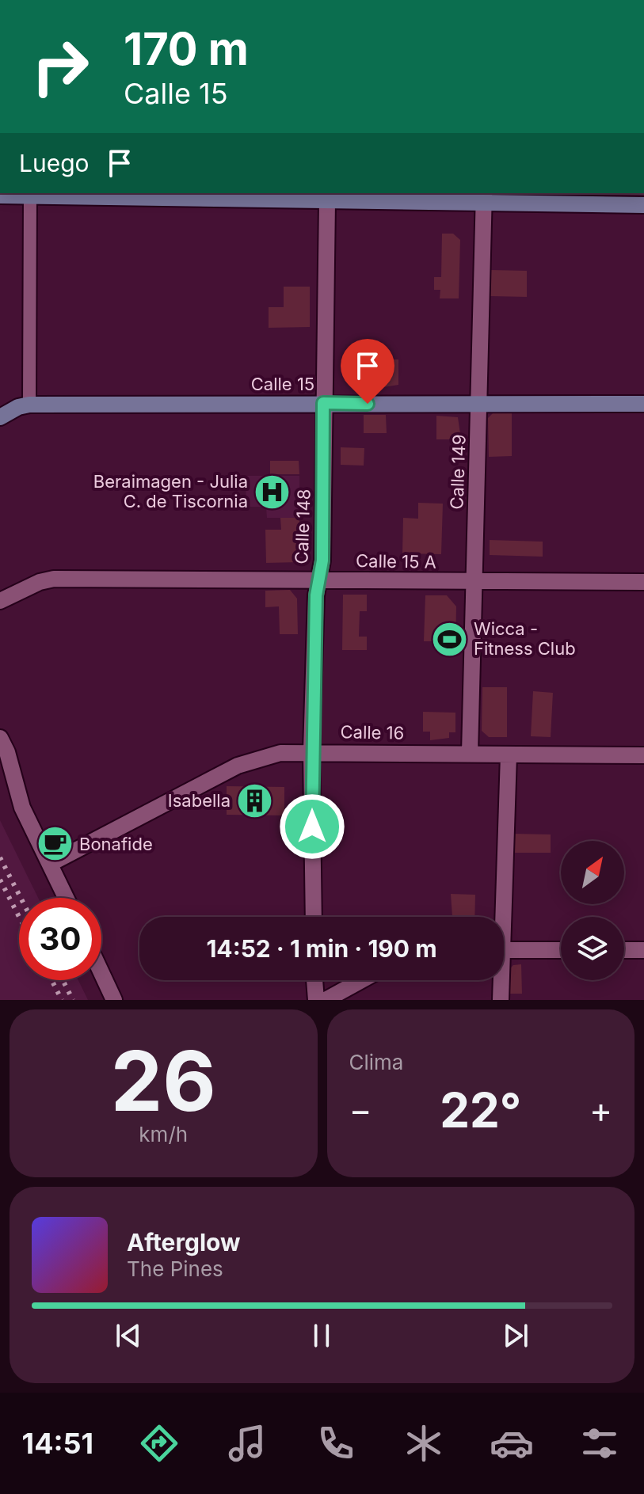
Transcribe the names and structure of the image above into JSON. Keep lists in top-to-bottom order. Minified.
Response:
{"streets":{"main road":["Calle 15"],"street":["Calle 149","Calle 148","Calle 15 A","Calle 16"]},"crossings":[["Calle 15","Calle 149"],["Calle 15","Calle 148"],["Calle 149","Calle 15 A"],["Calle 149","Calle 16"],["Calle 148","Calle 15 A"],["Calle 148","Calle 16"]],"places":{"hospital":["Beraimagen - Julia C. de Tiscornia"],"sports":["Wicca - Fitness Club"],"building":["Isabella"],"cafe":["Bonafide"]},"north":"top right","page":{"turn":["170 m","Calle 15"],"then":"Luego","limit":"30","trip":"14:52 · 1 min · 190 m","tile":[["26","km/h"],"Clima"],"heat":["−","22°","+"],"song":["Afterglow","The Pines"],"tabs":"14:51"}}
